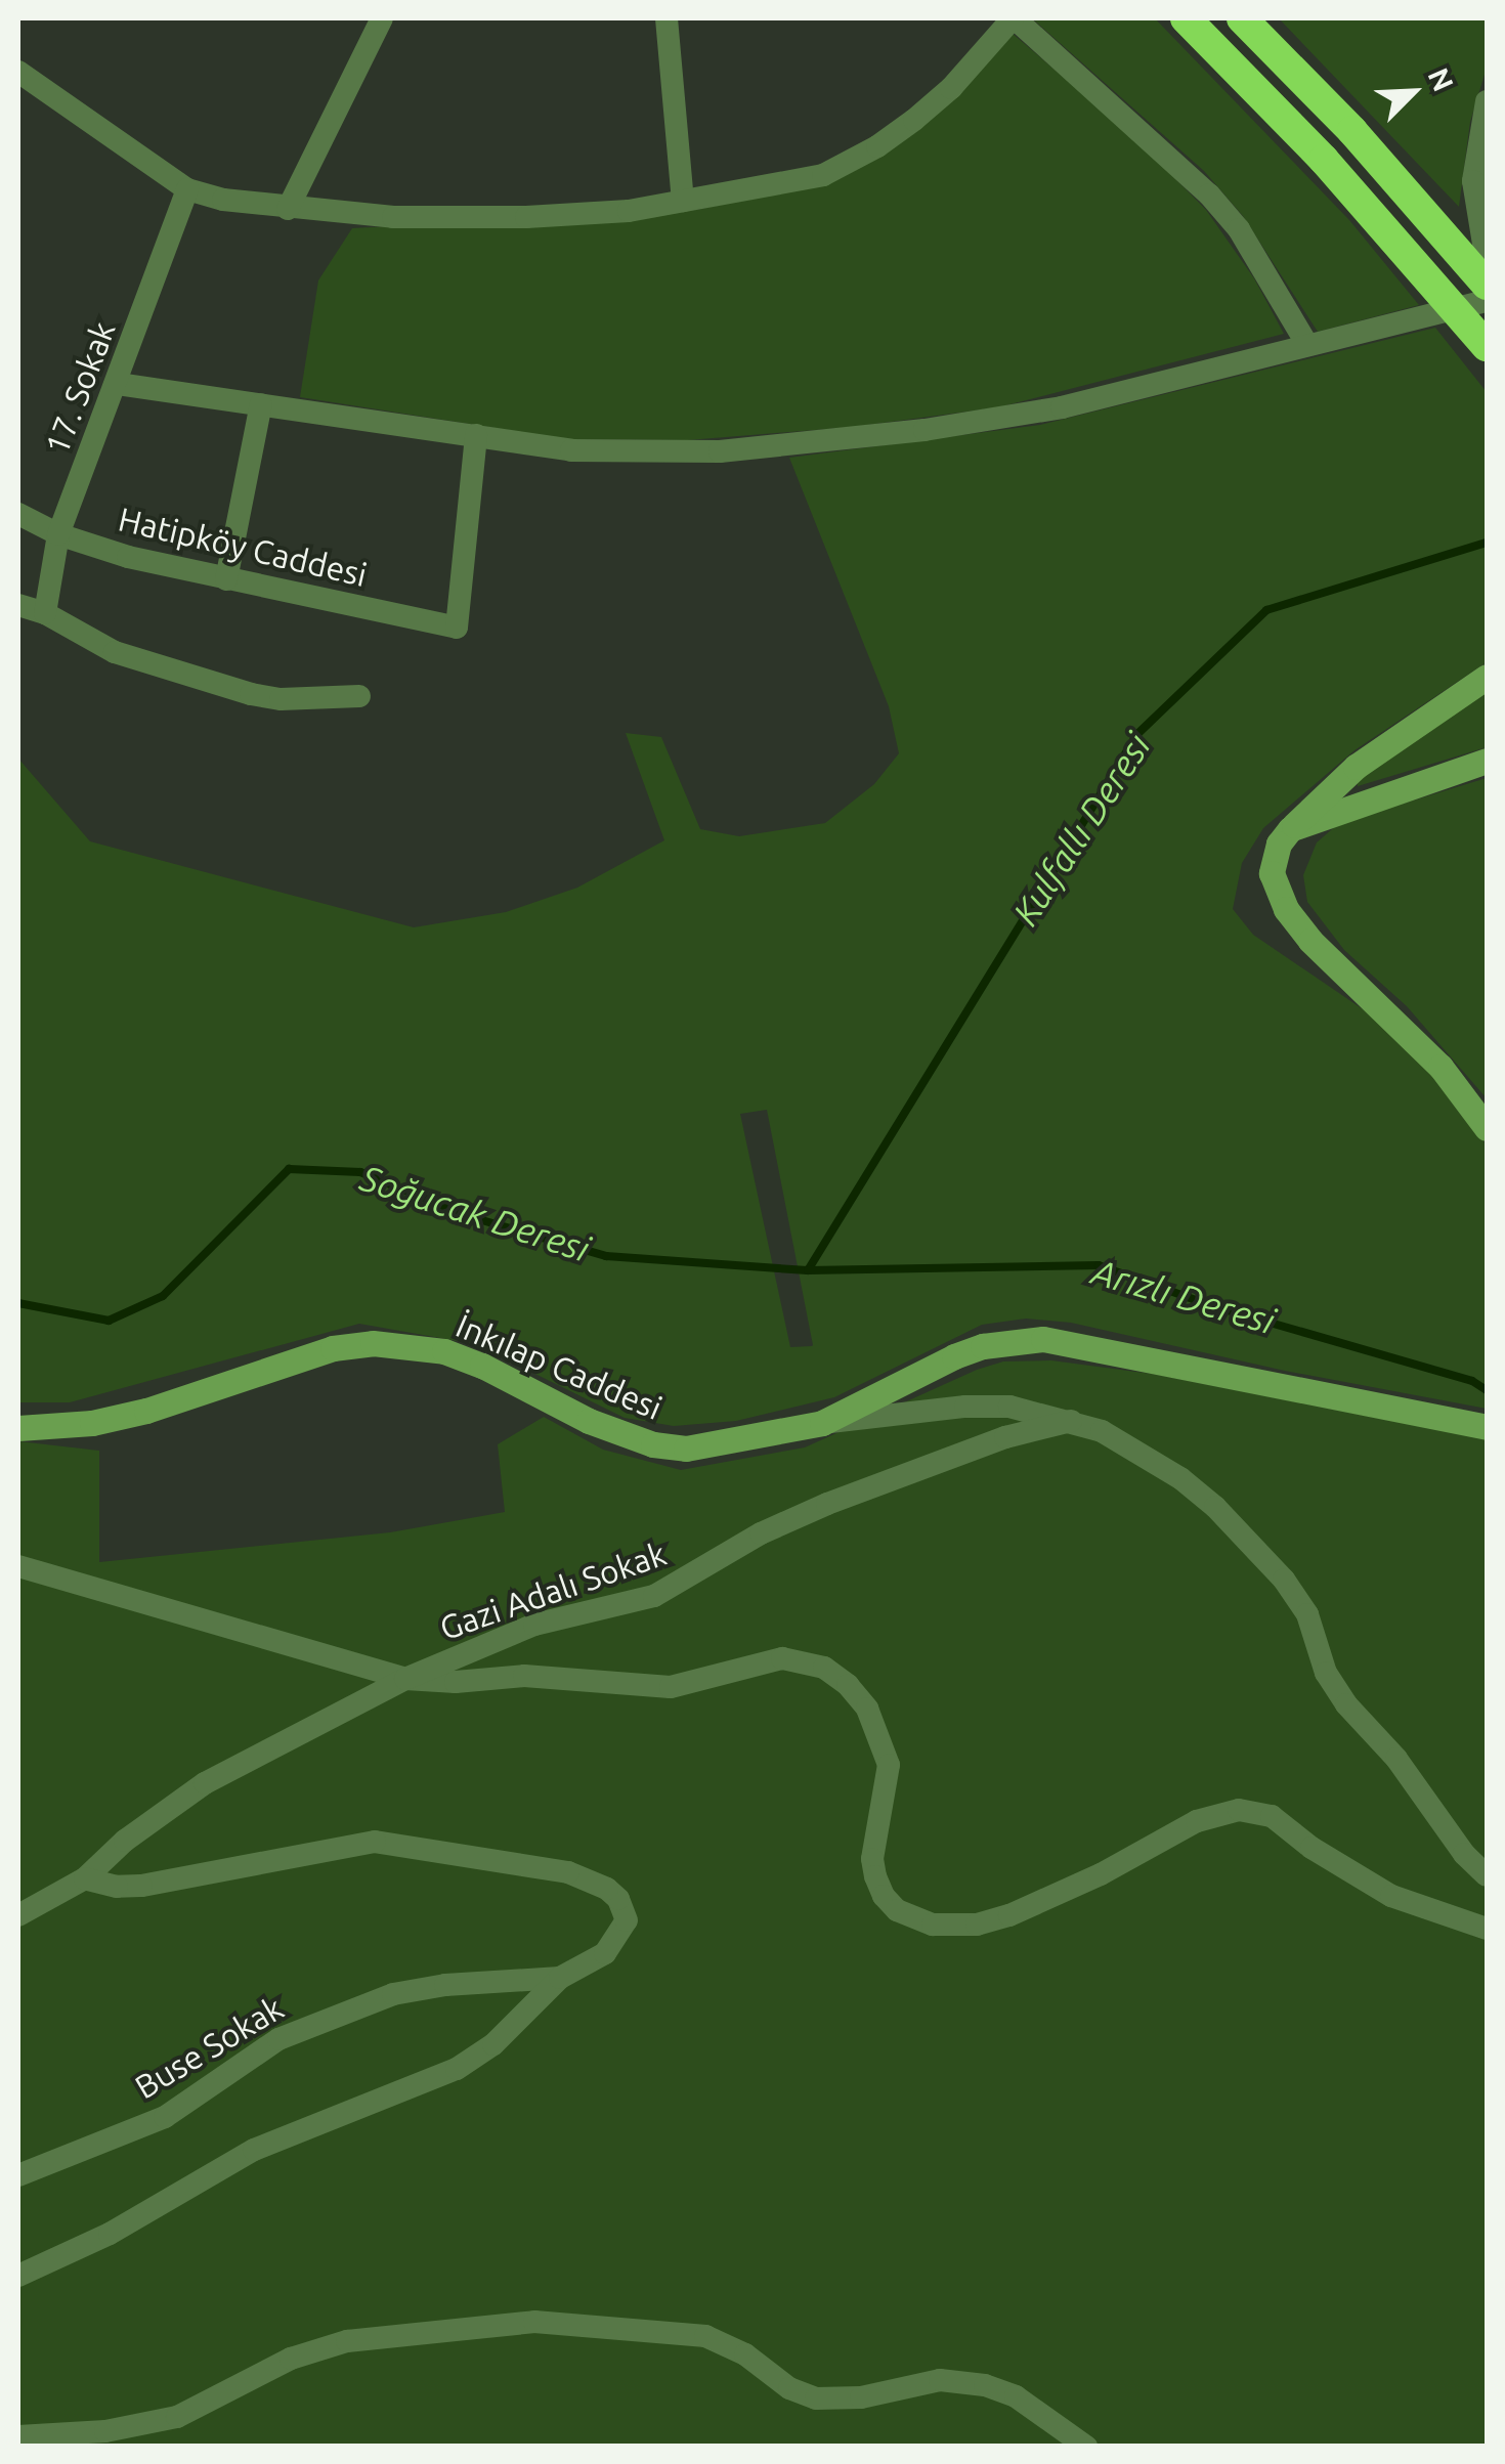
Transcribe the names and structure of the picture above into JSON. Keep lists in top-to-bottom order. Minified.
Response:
{"streets":{"street":["17. Sokak","Hatipköy Caddesi","İnkılap Caddesi","Gazi Adalı Sokak","Buse Sokak"]},"crossings":[["17. Sokak","Hatipköy Caddesi"]],"water":["Kulfallı Deresi","Soğucak Deresi","Arızlı Deresi"],"north":"top right"}
